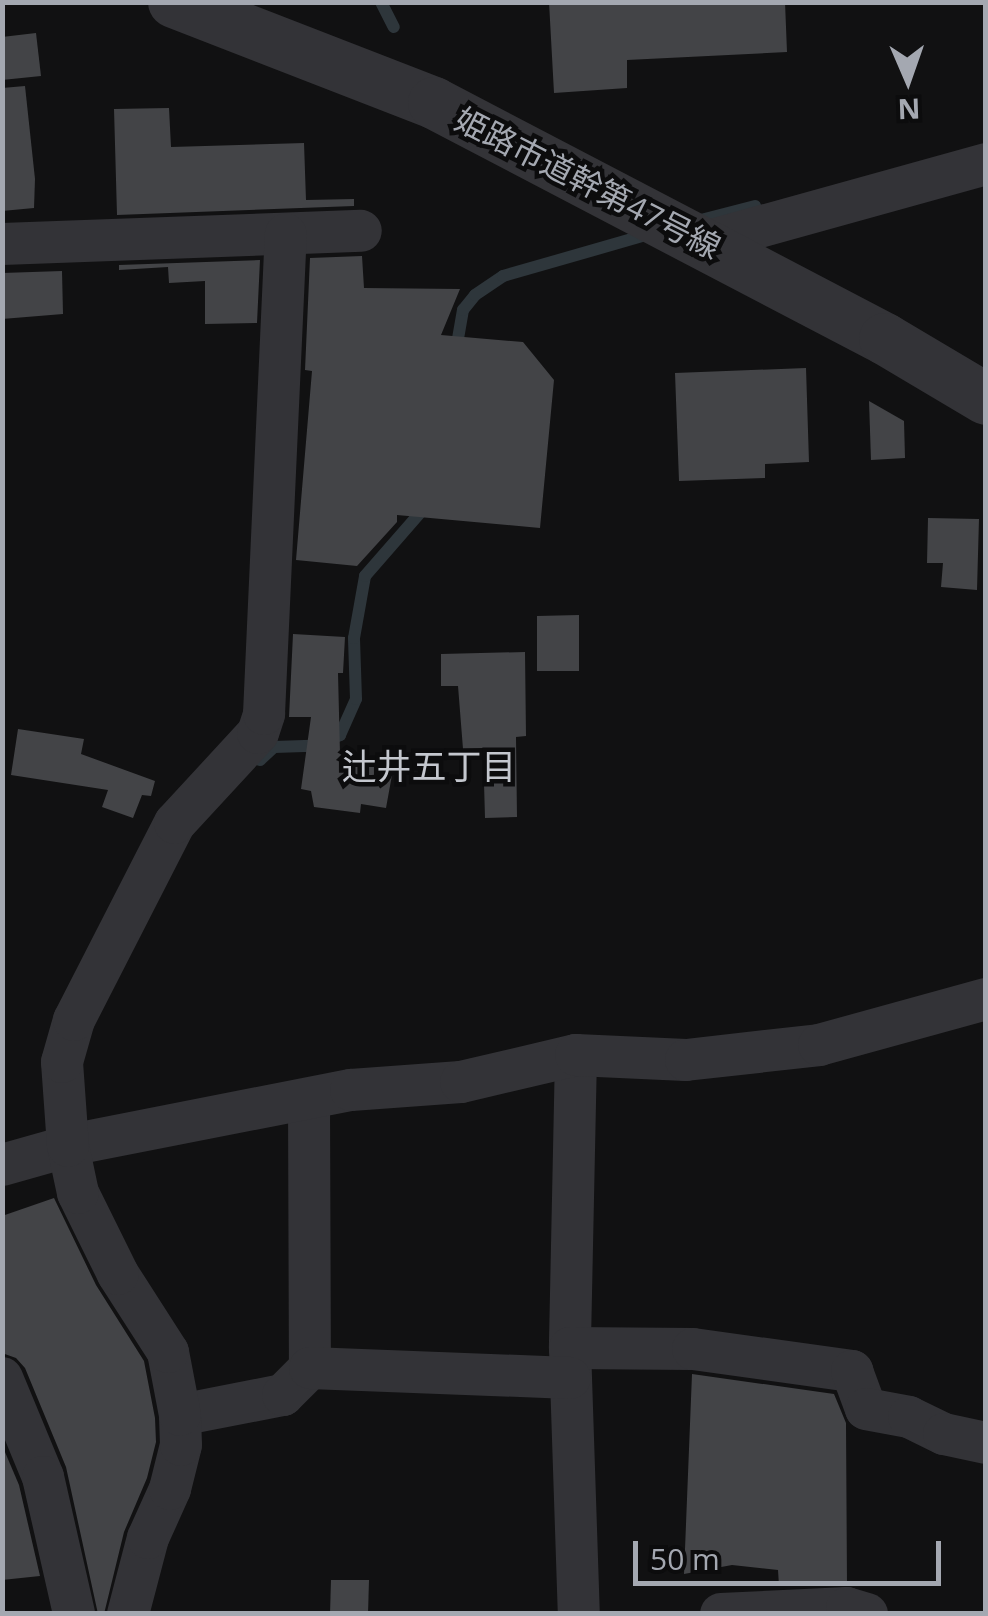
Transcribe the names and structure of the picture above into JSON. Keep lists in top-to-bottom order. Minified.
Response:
{"streets":{"street":["姫路市道幹第47号線"]},"districts":["辻井五丁目"],"scale_bar":"50 m","north":"bottom"}
